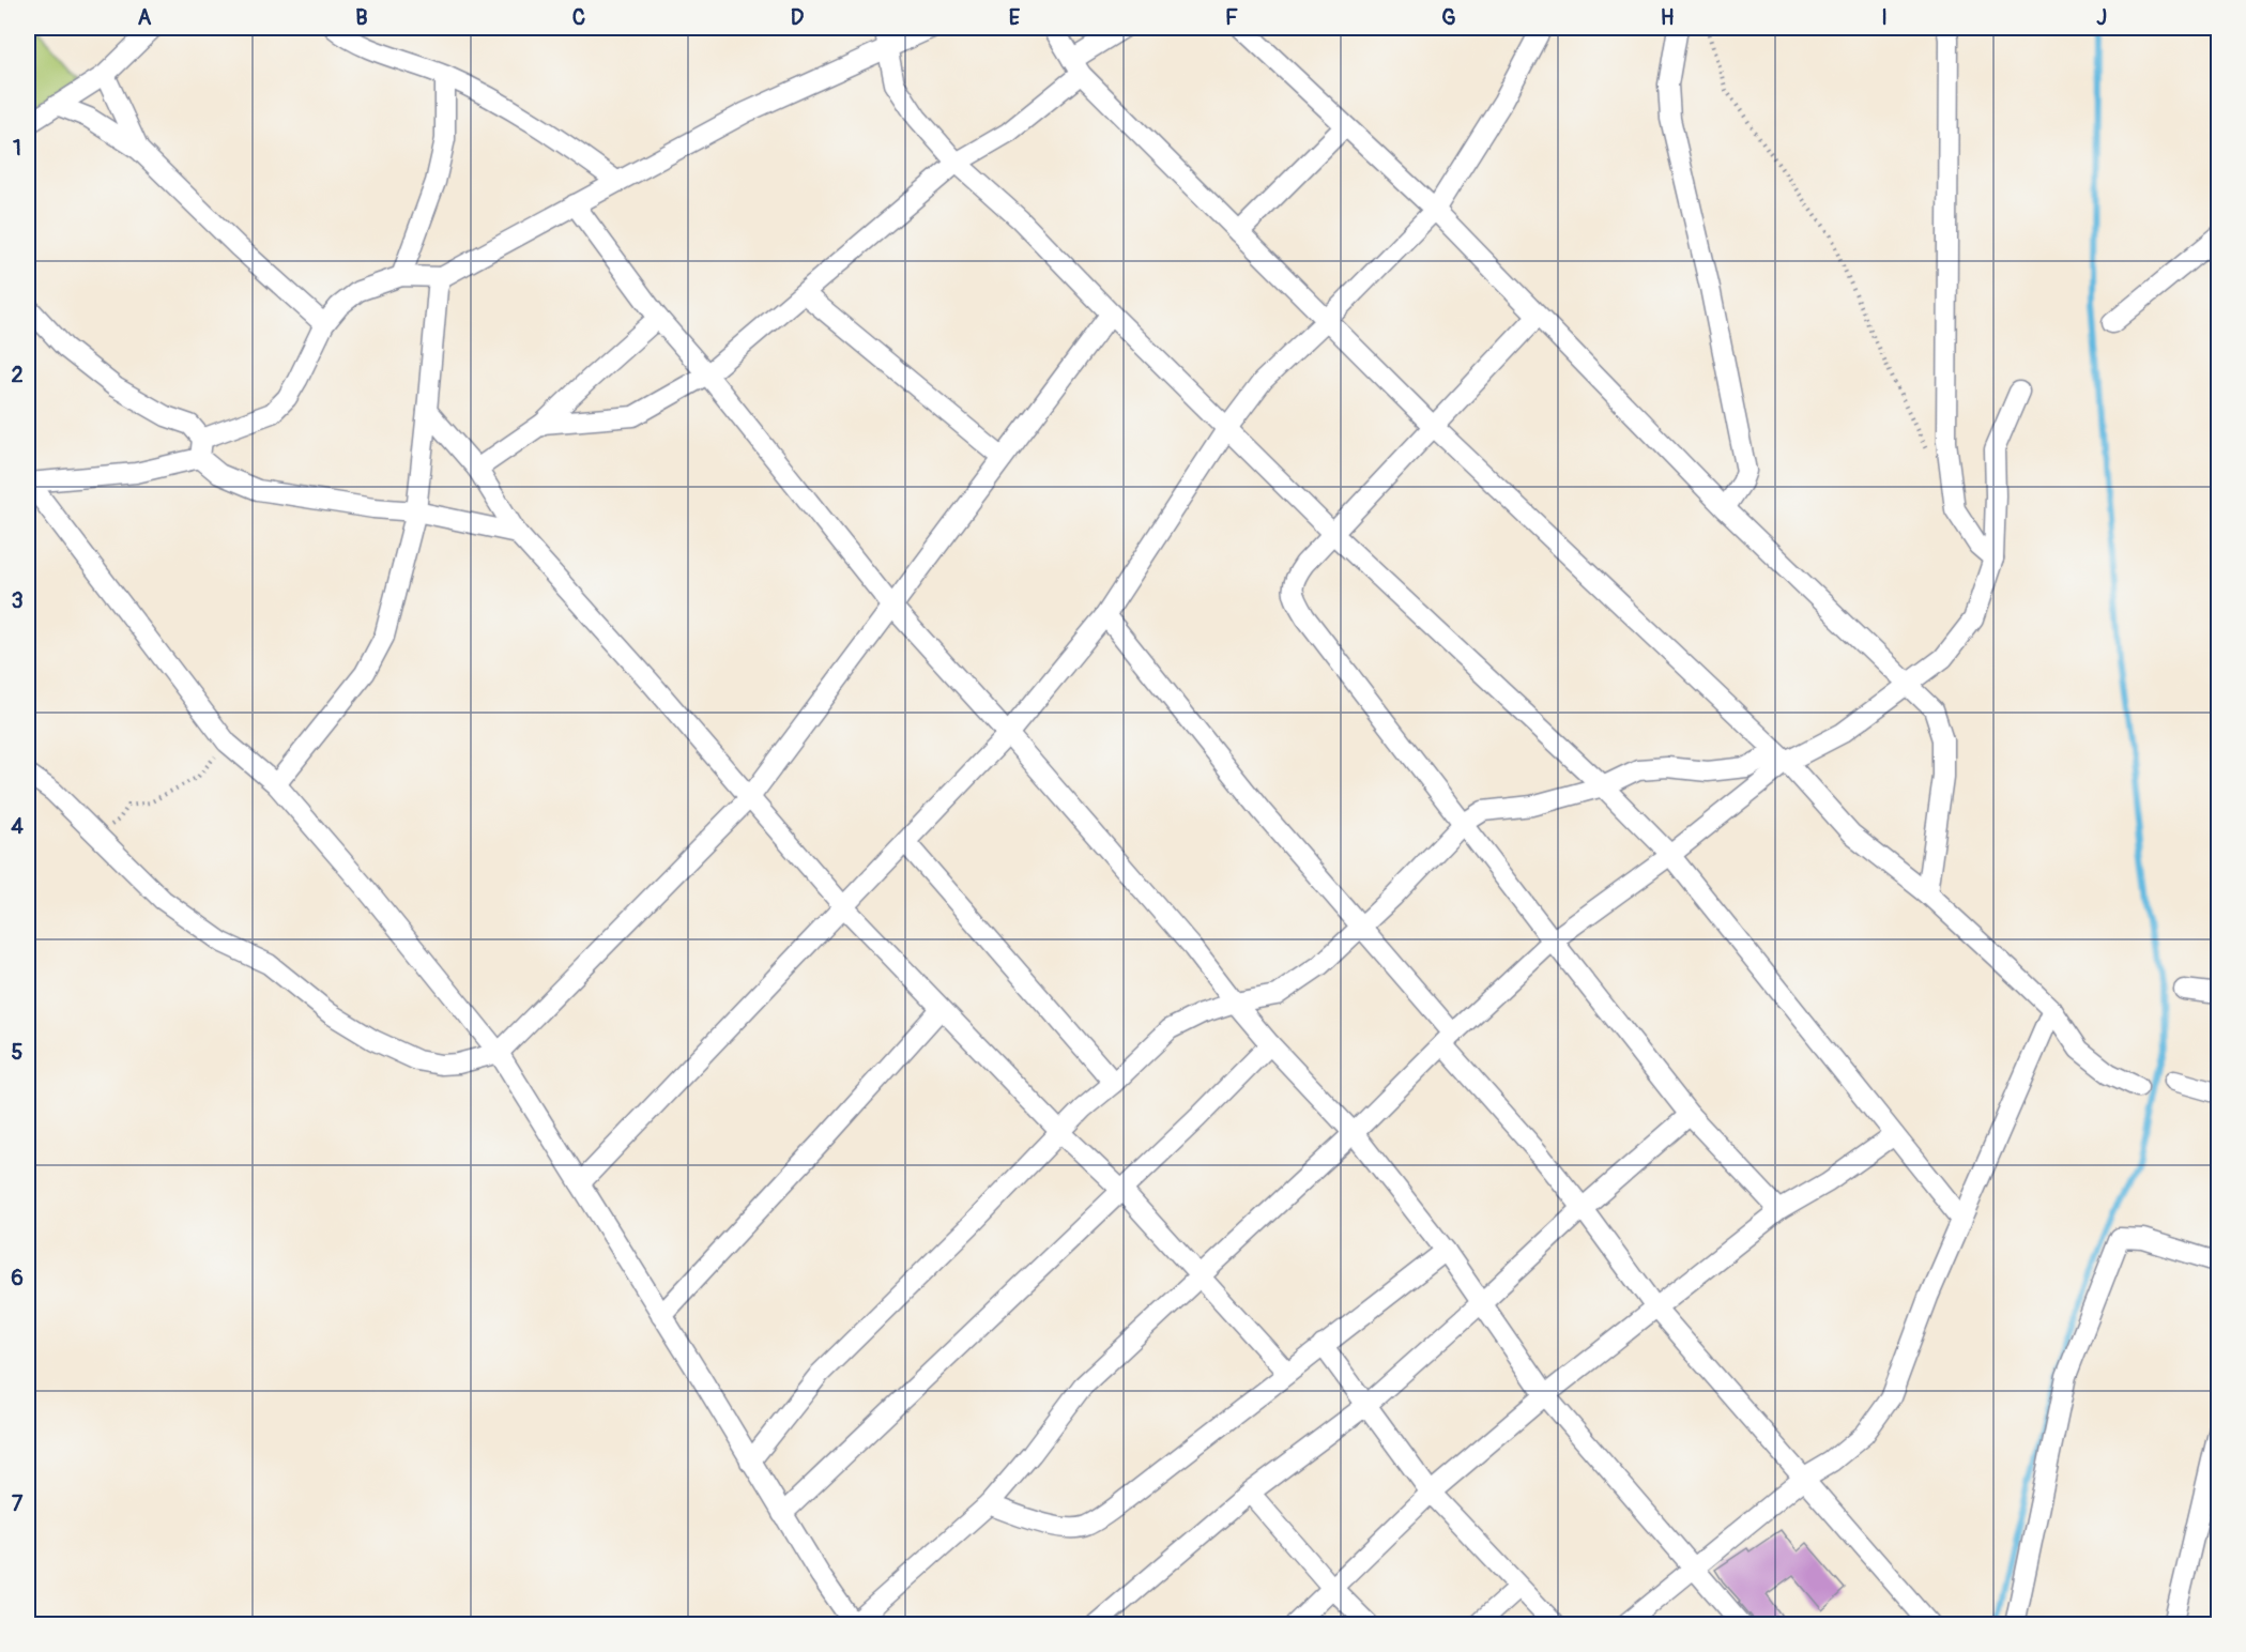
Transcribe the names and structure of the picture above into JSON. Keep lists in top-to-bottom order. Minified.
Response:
{"grid":{"columns":["A","B","C","D","E","F","G","H","I","J"],"rows":["1","2","3","4","5","6","7"]}}
